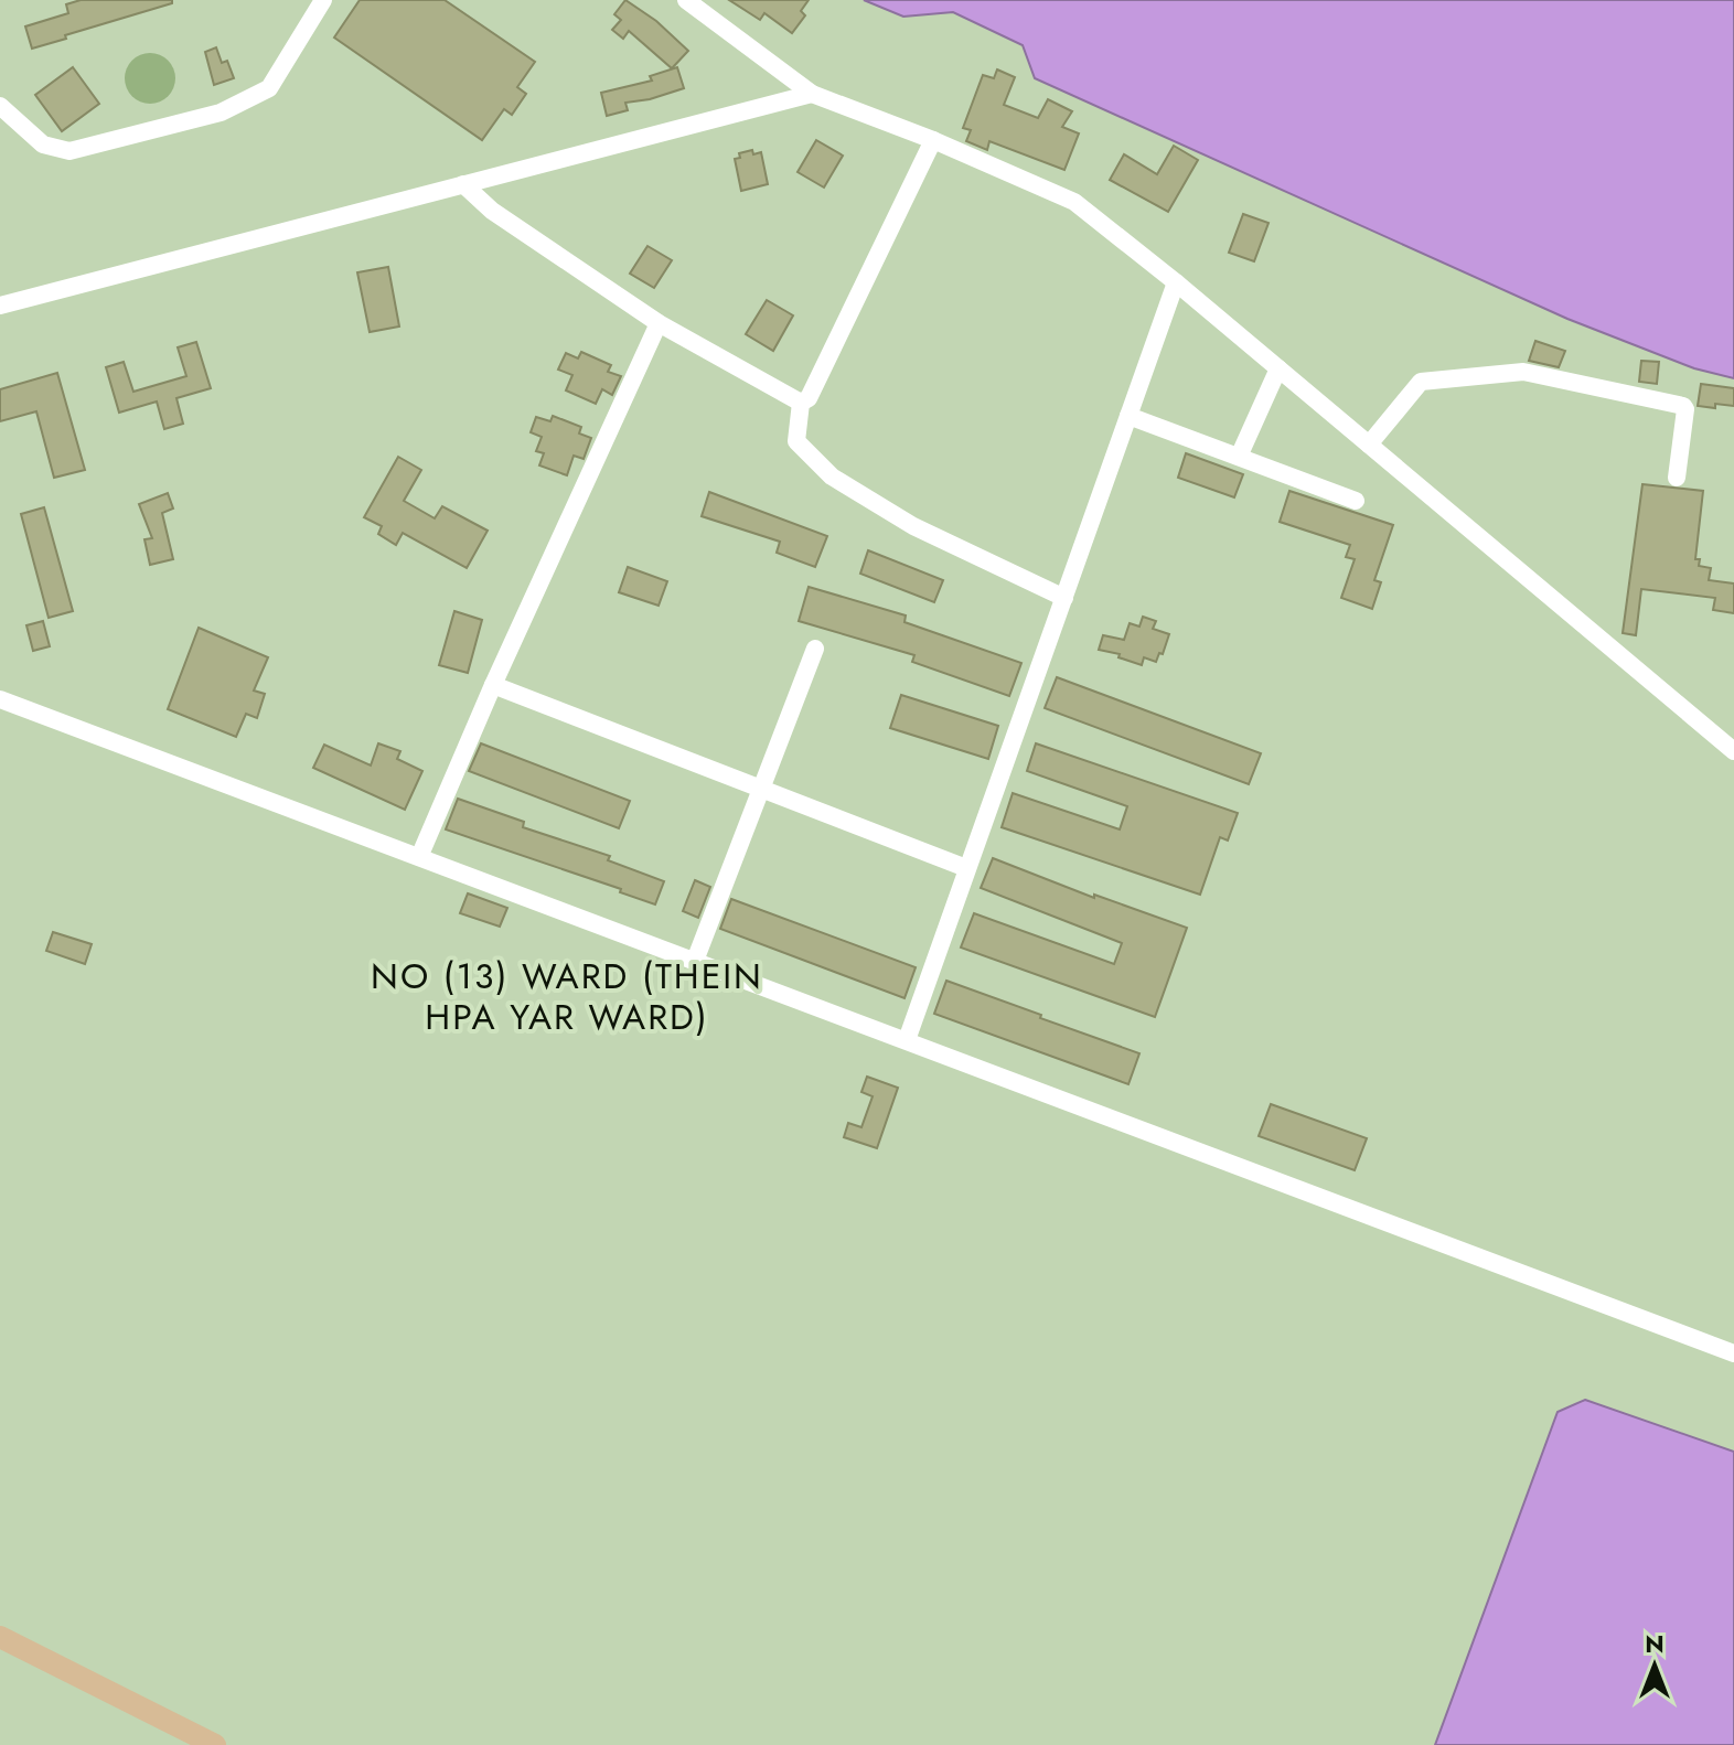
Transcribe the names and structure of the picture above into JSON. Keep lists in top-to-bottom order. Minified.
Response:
{"districts":["NO (13) WARD (THEIN HPA YAR WARD)"],"north":"top"}
